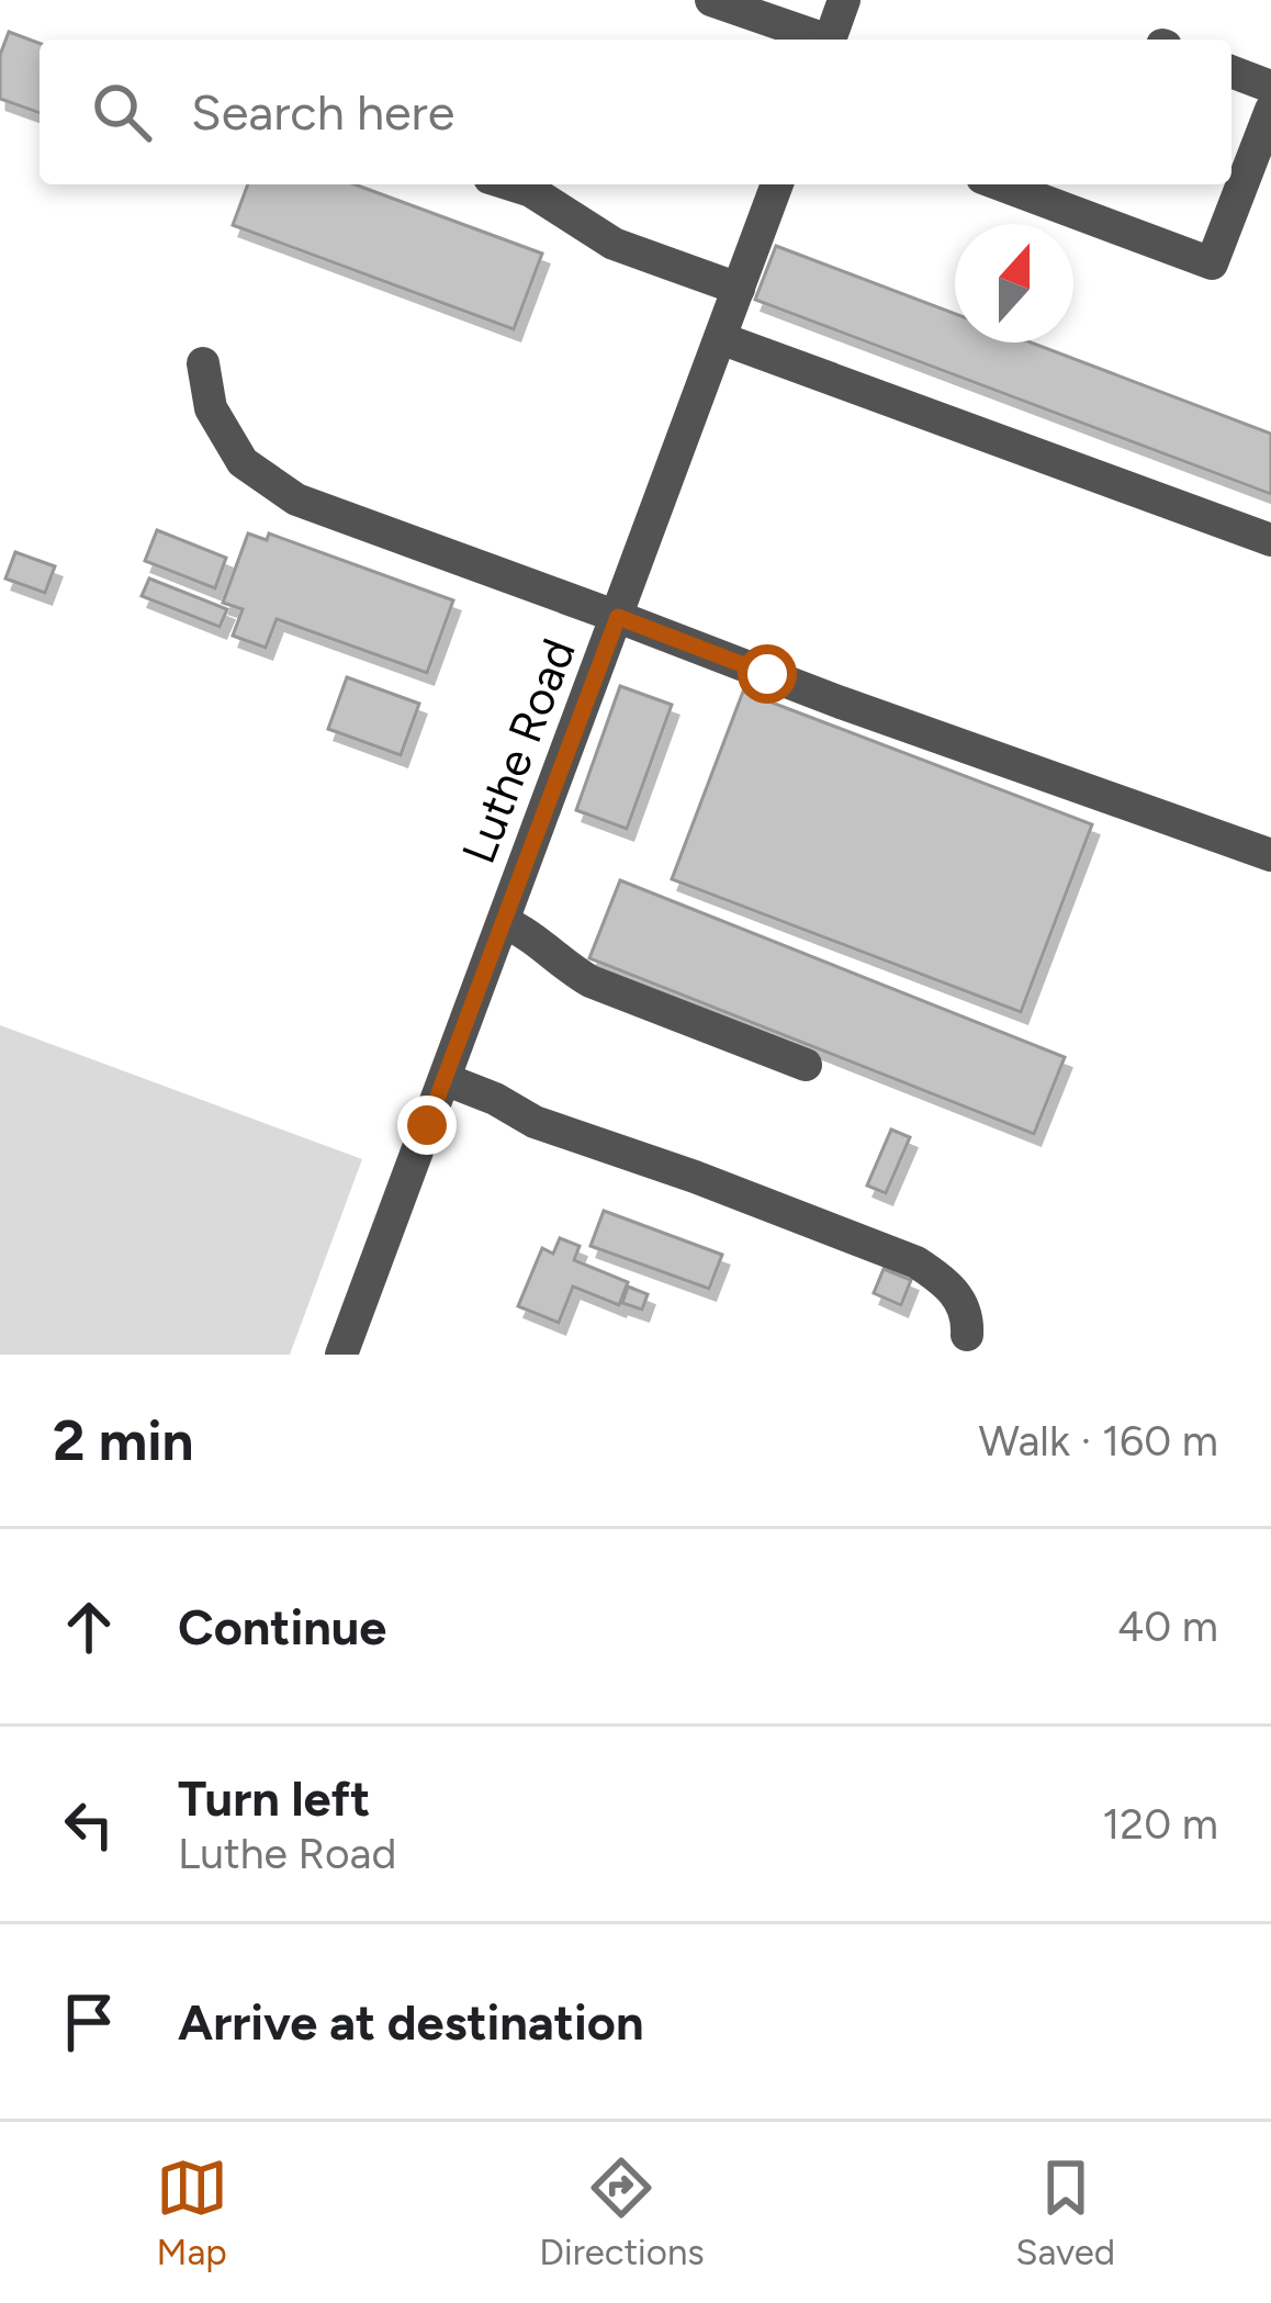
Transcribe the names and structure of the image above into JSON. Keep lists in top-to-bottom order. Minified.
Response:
{"streets":{"street":["Luthe Road"]},"north":"top","page":{"search":"Search here","heading":["2 min","Walk · 160 m"],"list":[["Continue","40 m"],["Turn left","Luthe Road","120 m"],"Arrive at destination"],"nav":["Map","Directions","Saved"]}}
